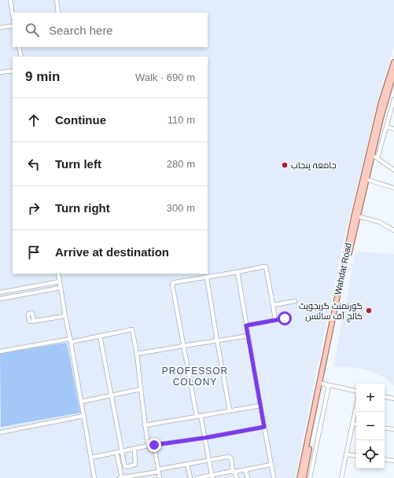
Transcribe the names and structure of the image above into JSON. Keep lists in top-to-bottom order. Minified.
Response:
{"streets":{"main road":["Wahdat Road"]},"districts":["PROFESSOR COLONY"],"places":["جامعہ پنجاب","گورنمنٹ گریجویٹ کالج آف سائنس"],"page":{"search":"Search here","heading":["9 min","Walk · 690 m"],"list":[["Continue","110 m"],["Turn left","280 m"],["Turn right","300 m"],"Arrive at destination"],"map_buttons":["+","−"]}}
